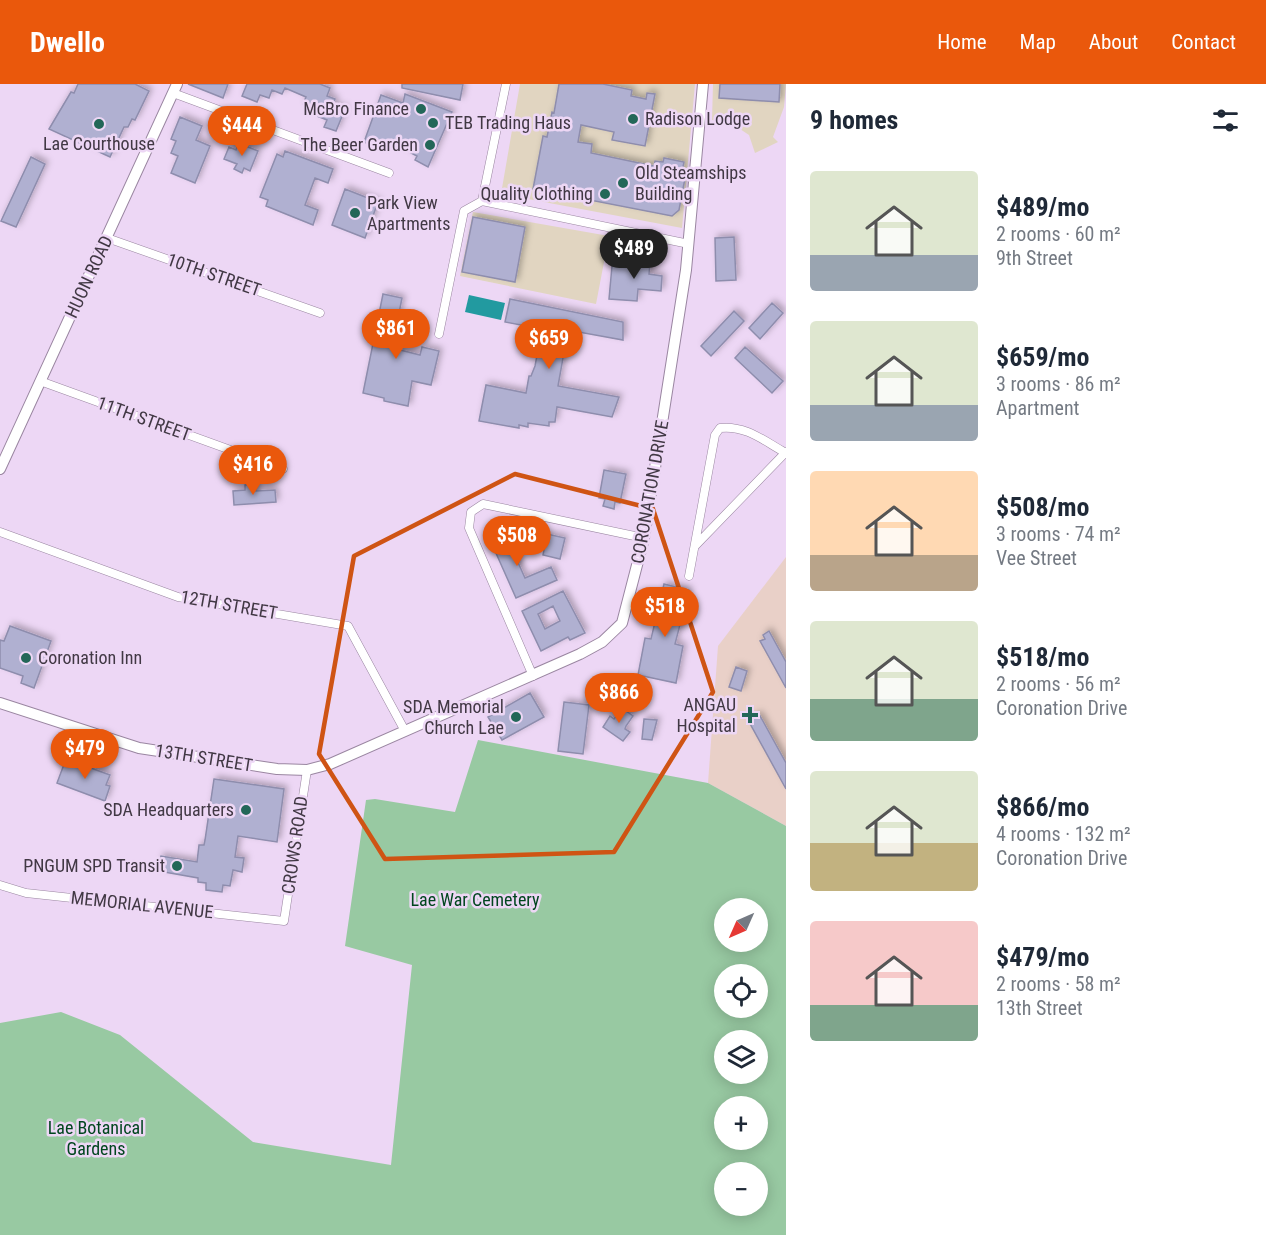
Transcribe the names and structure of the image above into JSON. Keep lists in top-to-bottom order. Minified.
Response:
{"streets":{"street":["10TH STREET","HUON ROAD","11TH STREET","CORONATION DRIVE","12TH STREET","13TH STREET","CROWS ROAD","MEMORIAL AVENUE"]},"crossings":[["10TH STREET","HUON ROAD"],["HUON ROAD","11TH STREET"],["CORONATION DRIVE","12TH STREET"],["CORONATION DRIVE","13TH STREET"],["CORONATION DRIVE","CROWS ROAD"],["13TH STREET","CROWS ROAD"],["CROWS ROAD","MEMORIAL AVENUE"]],"parks":["Lae War Cemetery","Lae Botanical Gardens"],"places":{"other":["McBro Finance","Radison Lodge","TEB Trading Haus","Lae Courthouse","The Beer Garden","Old Steamships Building","Quality Clothing","Park View Apartments","Coronation Inn","SDA Memorial Church Lae","SDA Headquarters","PNGUM SPD Transit"],"health":["ANGAU Hospital"]},"north":"bottom left","page":{"header":"Dwello","nav":["Home","Map","About","Contact"],"heading":"9 homes","price":["$444","$489","$861","$659","$416","$508","$518","$866","$479"],"list":[{"name":"$489/mo","note":"2 rooms · 60 m² · 9th Street"},{"name":"$659/mo","note":"3 rooms · 86 m² · Apartment"},{"name":"$508/mo","note":"3 rooms · 74 m² · Vee Street"},{"name":"$518/mo","note":"2 rooms · 56 m² · Coronation Drive"},{"name":"$866/mo","note":"4 rooms · 132 m² · Coronation Drive"},{"name":"$479/mo","note":"2 rooms · 58 m² · 13th Street"}],"map_buttons":["+","−"]}}
